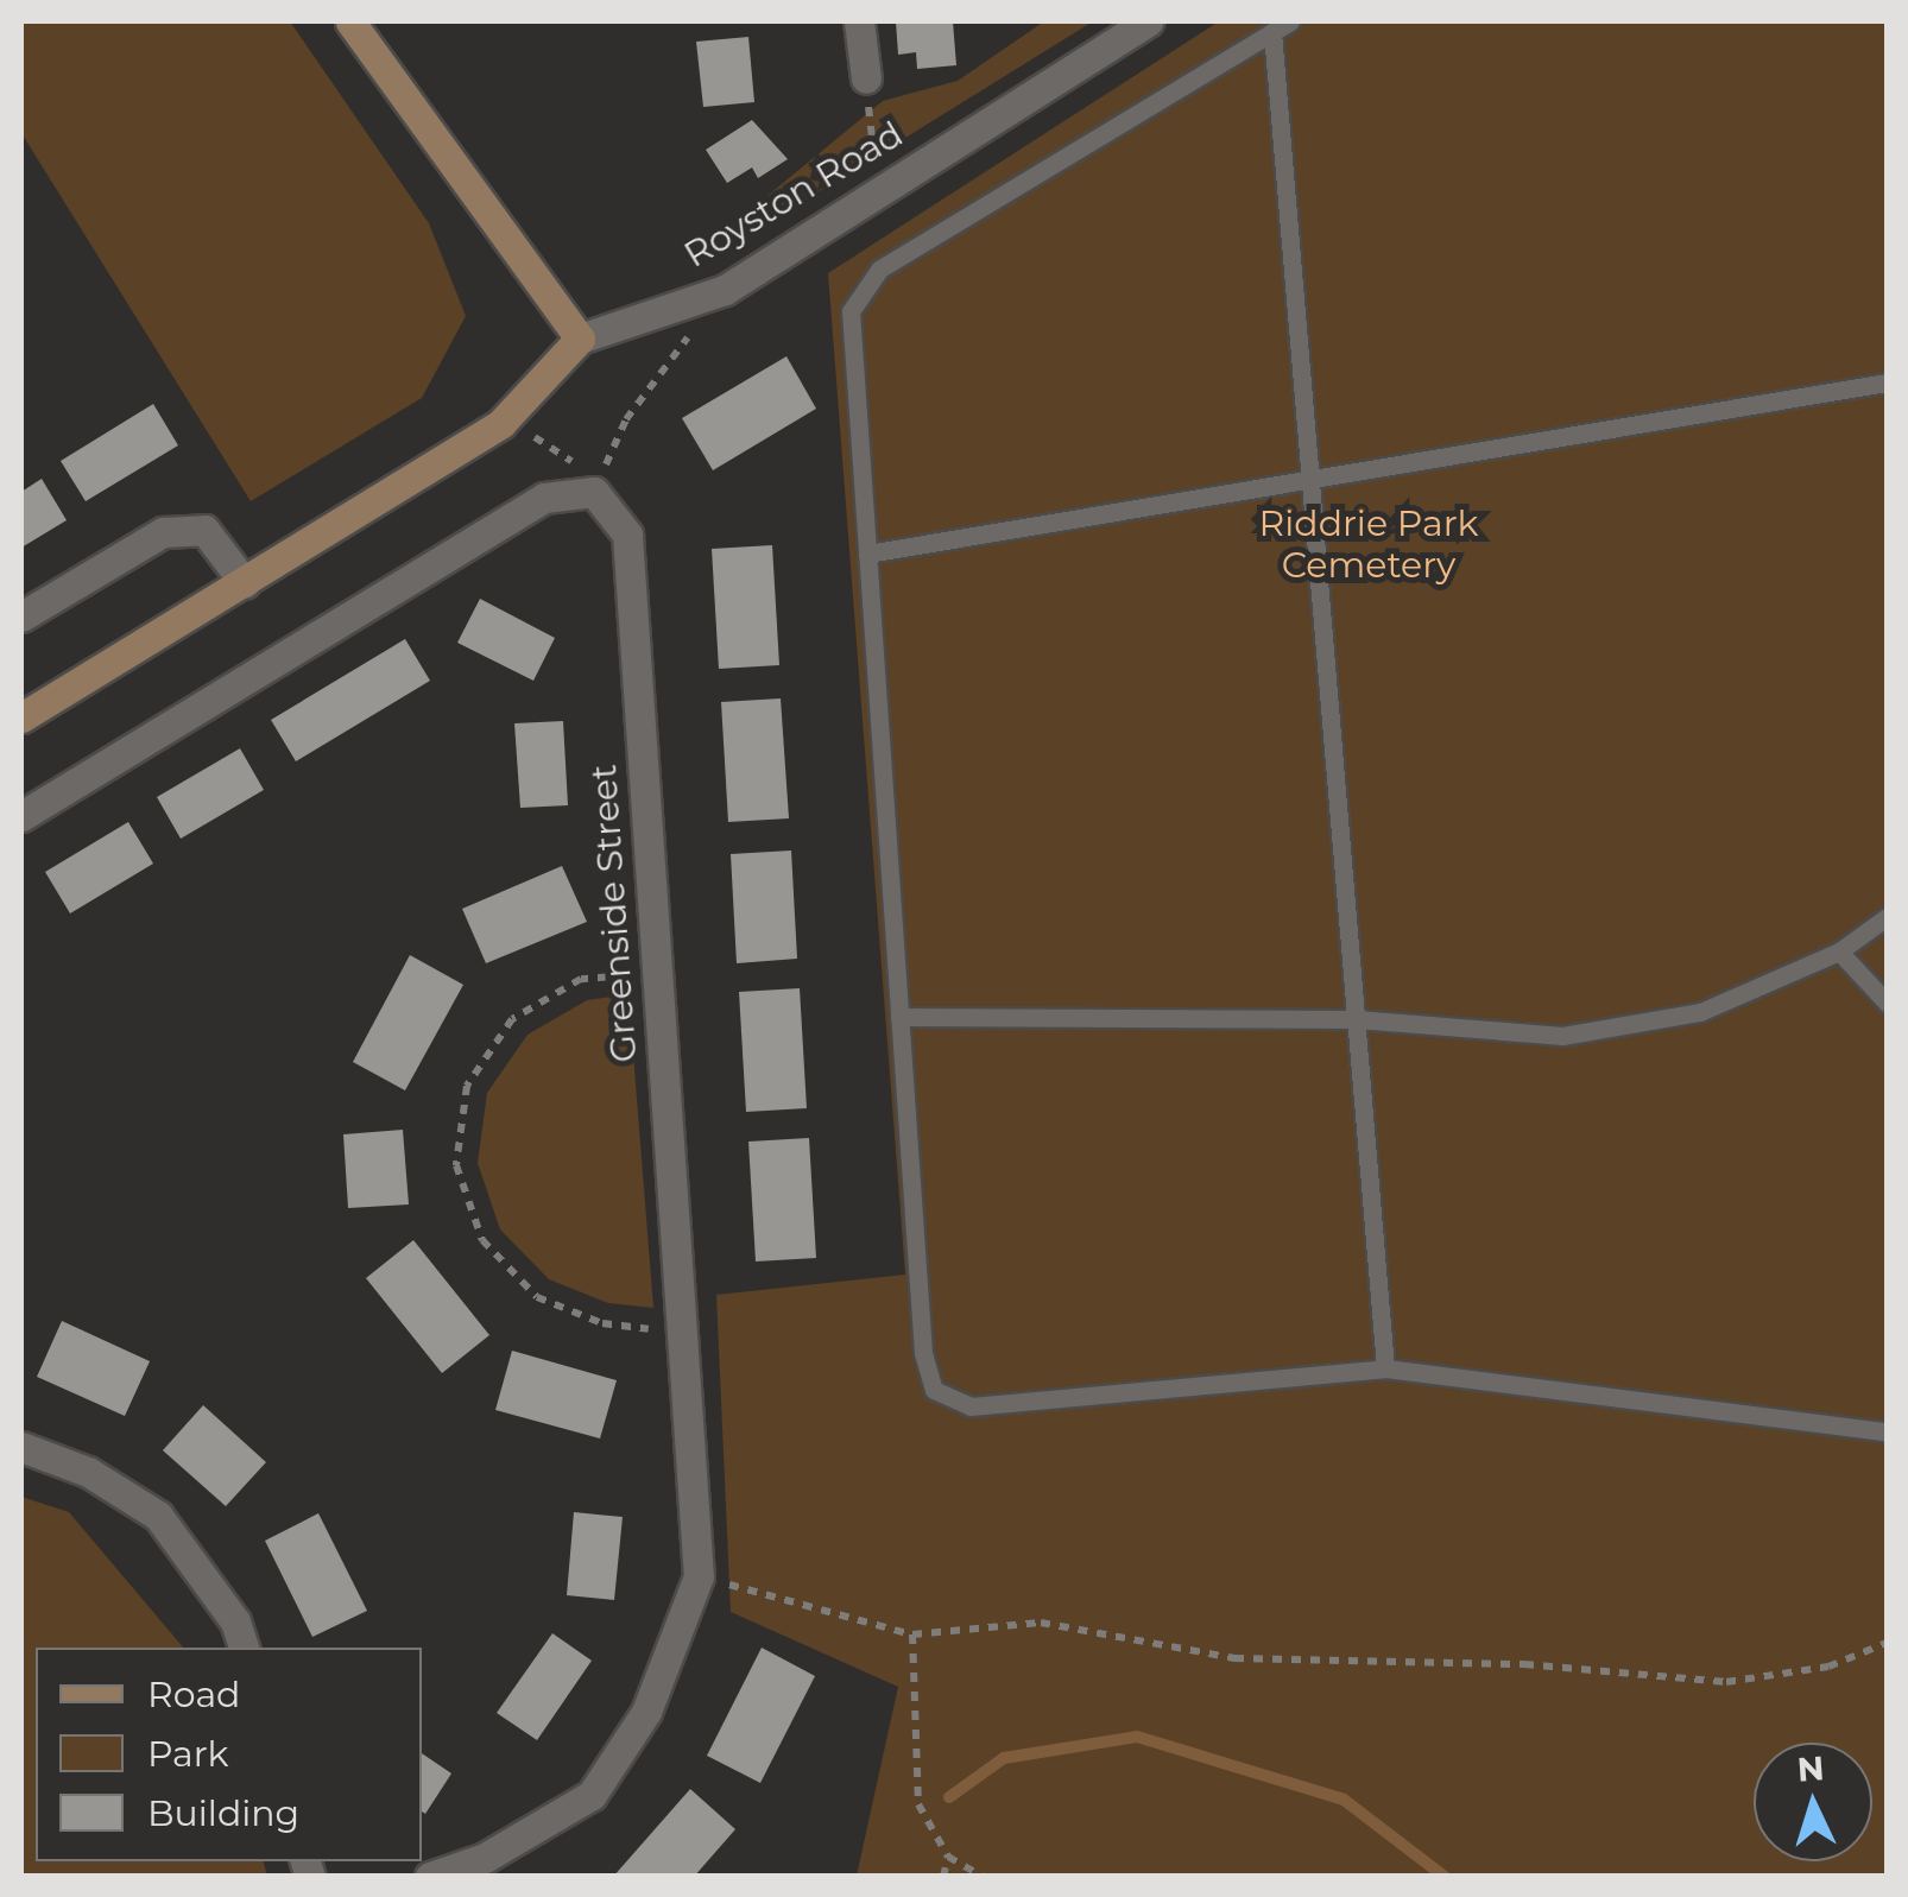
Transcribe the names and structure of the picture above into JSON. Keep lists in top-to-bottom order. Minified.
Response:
{"streets":{"main road":["Royston Road"],"street":["Greenside Street"]},"parks":["Riddrie Park Cemetery"],"legend":["Road","Park","Building"],"north":"top"}
